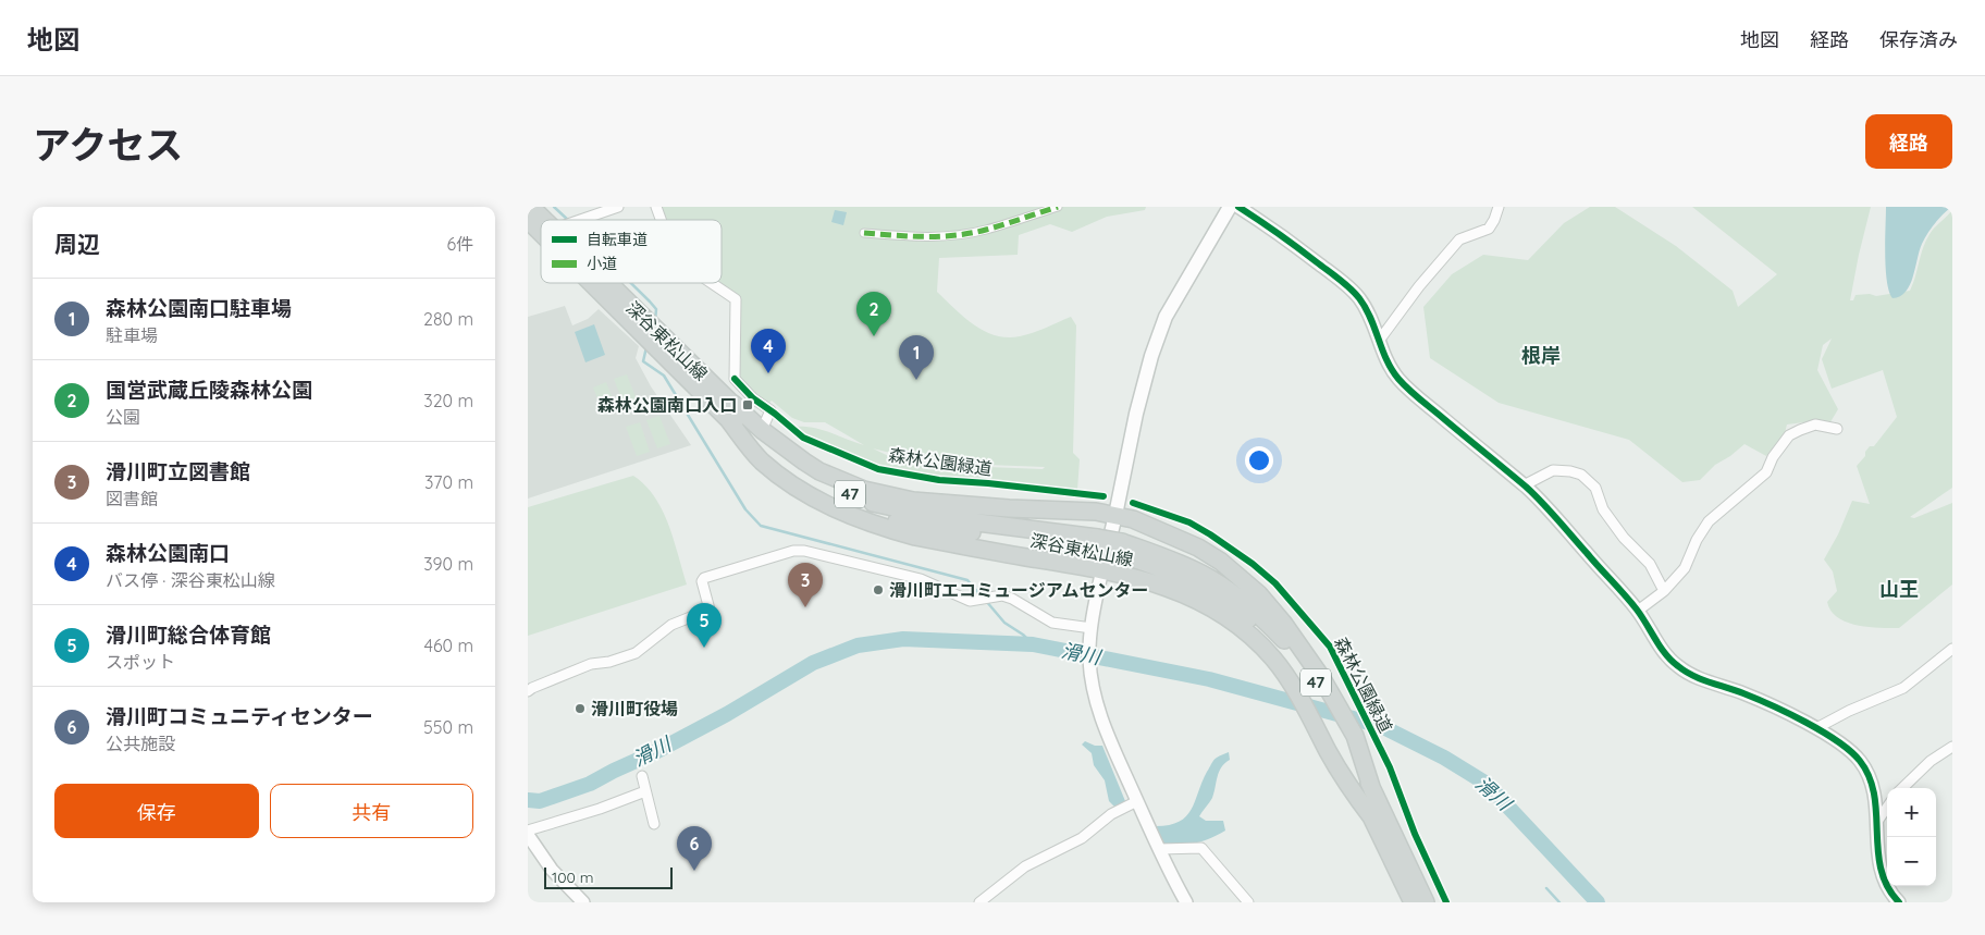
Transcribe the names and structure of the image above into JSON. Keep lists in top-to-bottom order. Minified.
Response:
{"streets":{"main road":["深谷東松山線","47"],"cycle path":["森林公園緑道"]},"districts":["根岸","山王"],"water":["滑川"],"places":{"transit":["森林公園南口入口"],"other":["滑川町エコミュージアムセンター","滑川町役場"]},"legend":["自転車道","小道"],"scale_bar":"100 m","page":{"header":"地図","nav":["地図","経路","保存済み"],"title":"アクセス","buttons":["経路",["保存","共有"]],"heading":["周辺","6件"],"list":[{"mark":"1","name":"森林公園南口駐車場","note":"駐車場","value":"280 m"},{"mark":"2","name":"国営武蔵丘陵森林公園","note":"公園","value":"320 m"},{"mark":"3","name":"滑川町立図書館","note":"図書館","value":"370 m"},{"mark":"4","name":"森林公園南口","note":"バス停 · 深谷東松山線","value":"390 m"},{"mark":"5","name":"滑川町総合体育館","note":"スポット","value":"460 m"},{"mark":"6","name":"滑川町コミュニティセンター","note":"公共施設","value":"550 m"}],"pins":["2","4","1","3","5","6"],"map_buttons":["+","−"],"scale":"100 m"}}
